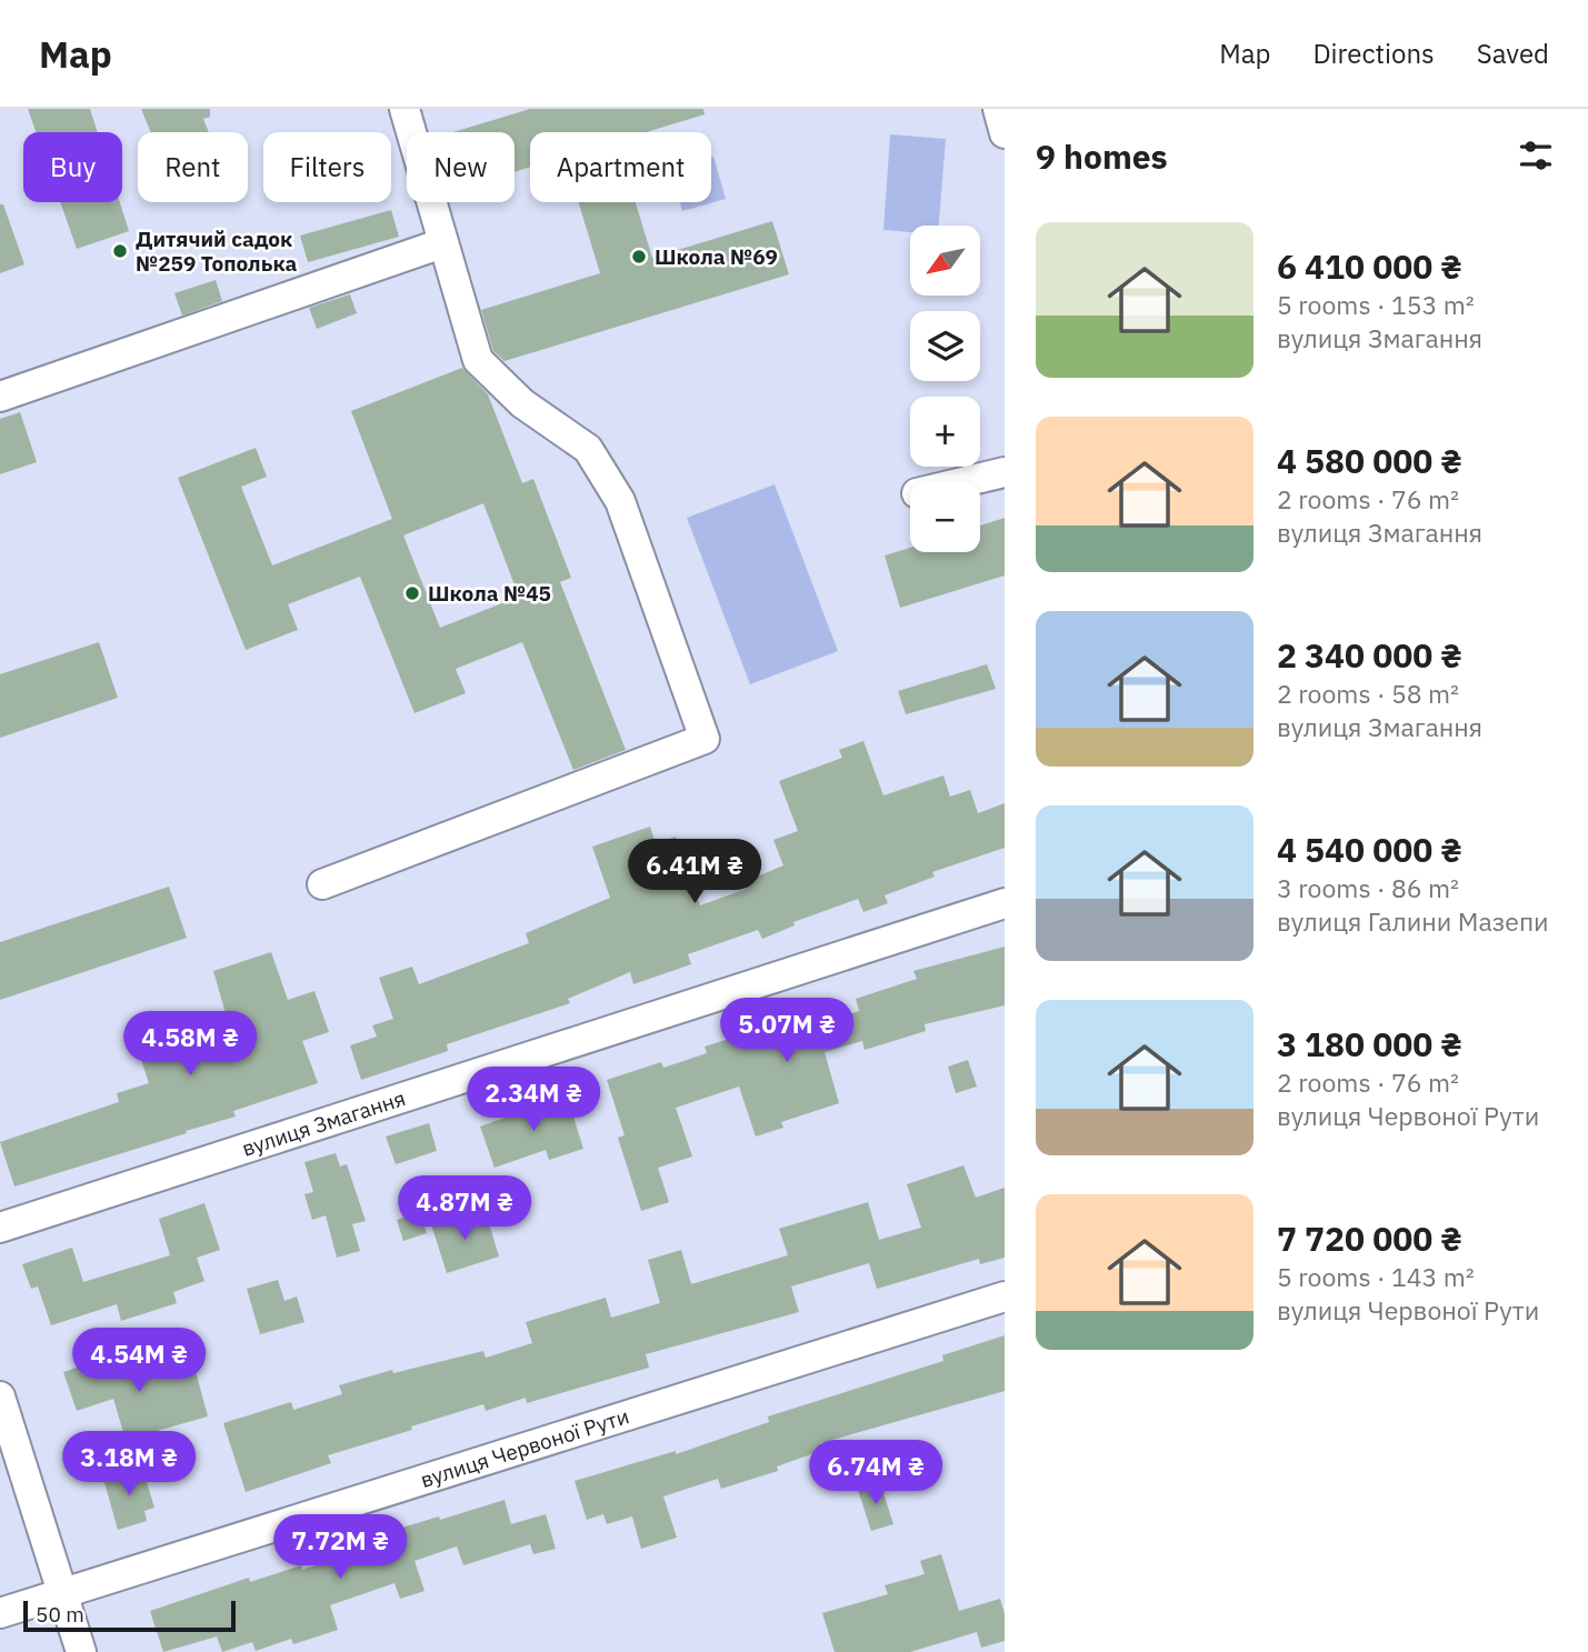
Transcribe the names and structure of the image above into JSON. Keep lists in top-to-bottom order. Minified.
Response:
{"streets":{"street":["вулиця Змагання","вулиця Червоної Рути"]},"places":["Дитячий садок №259 Тополька","Школа №69","Школа №45"],"scale_bar":"50 m","north":"bottom left","page":{"header":"Map","nav":["Map","Directions","Saved"],"heading":"9 homes","chip":["Buy","Rent","Filters","New","Apartment"],"list":[{"name":"6 410 000 ₴","note":"5 rooms · 153 m² · вулиця Змагання"},{"name":"4 580 000 ₴","note":"2 rooms · 76 m² · вулиця Змагання"},{"name":"2 340 000 ₴","note":"2 rooms · 58 m² · вулиця Змагання"},{"name":"4 540 000 ₴","note":"3 rooms · 86 m² · вулиця Галини Мазепи"},{"name":"3 180 000 ₴","note":"2 rooms · 76 m² · вулиця Червоної Рути"},{"name":"7 720 000 ₴","note":"5 rooms · 143 m² · вулиця Червоної Рути"}],"map_buttons":["+","−"],"price":["6.41M ₴","5.07M ₴","4.58M ₴","2.34M ₴","4.87M ₴","4.54M ₴","3.18M ₴","6.74M ₴","7.72M ₴"],"scale":"50 m"}}
